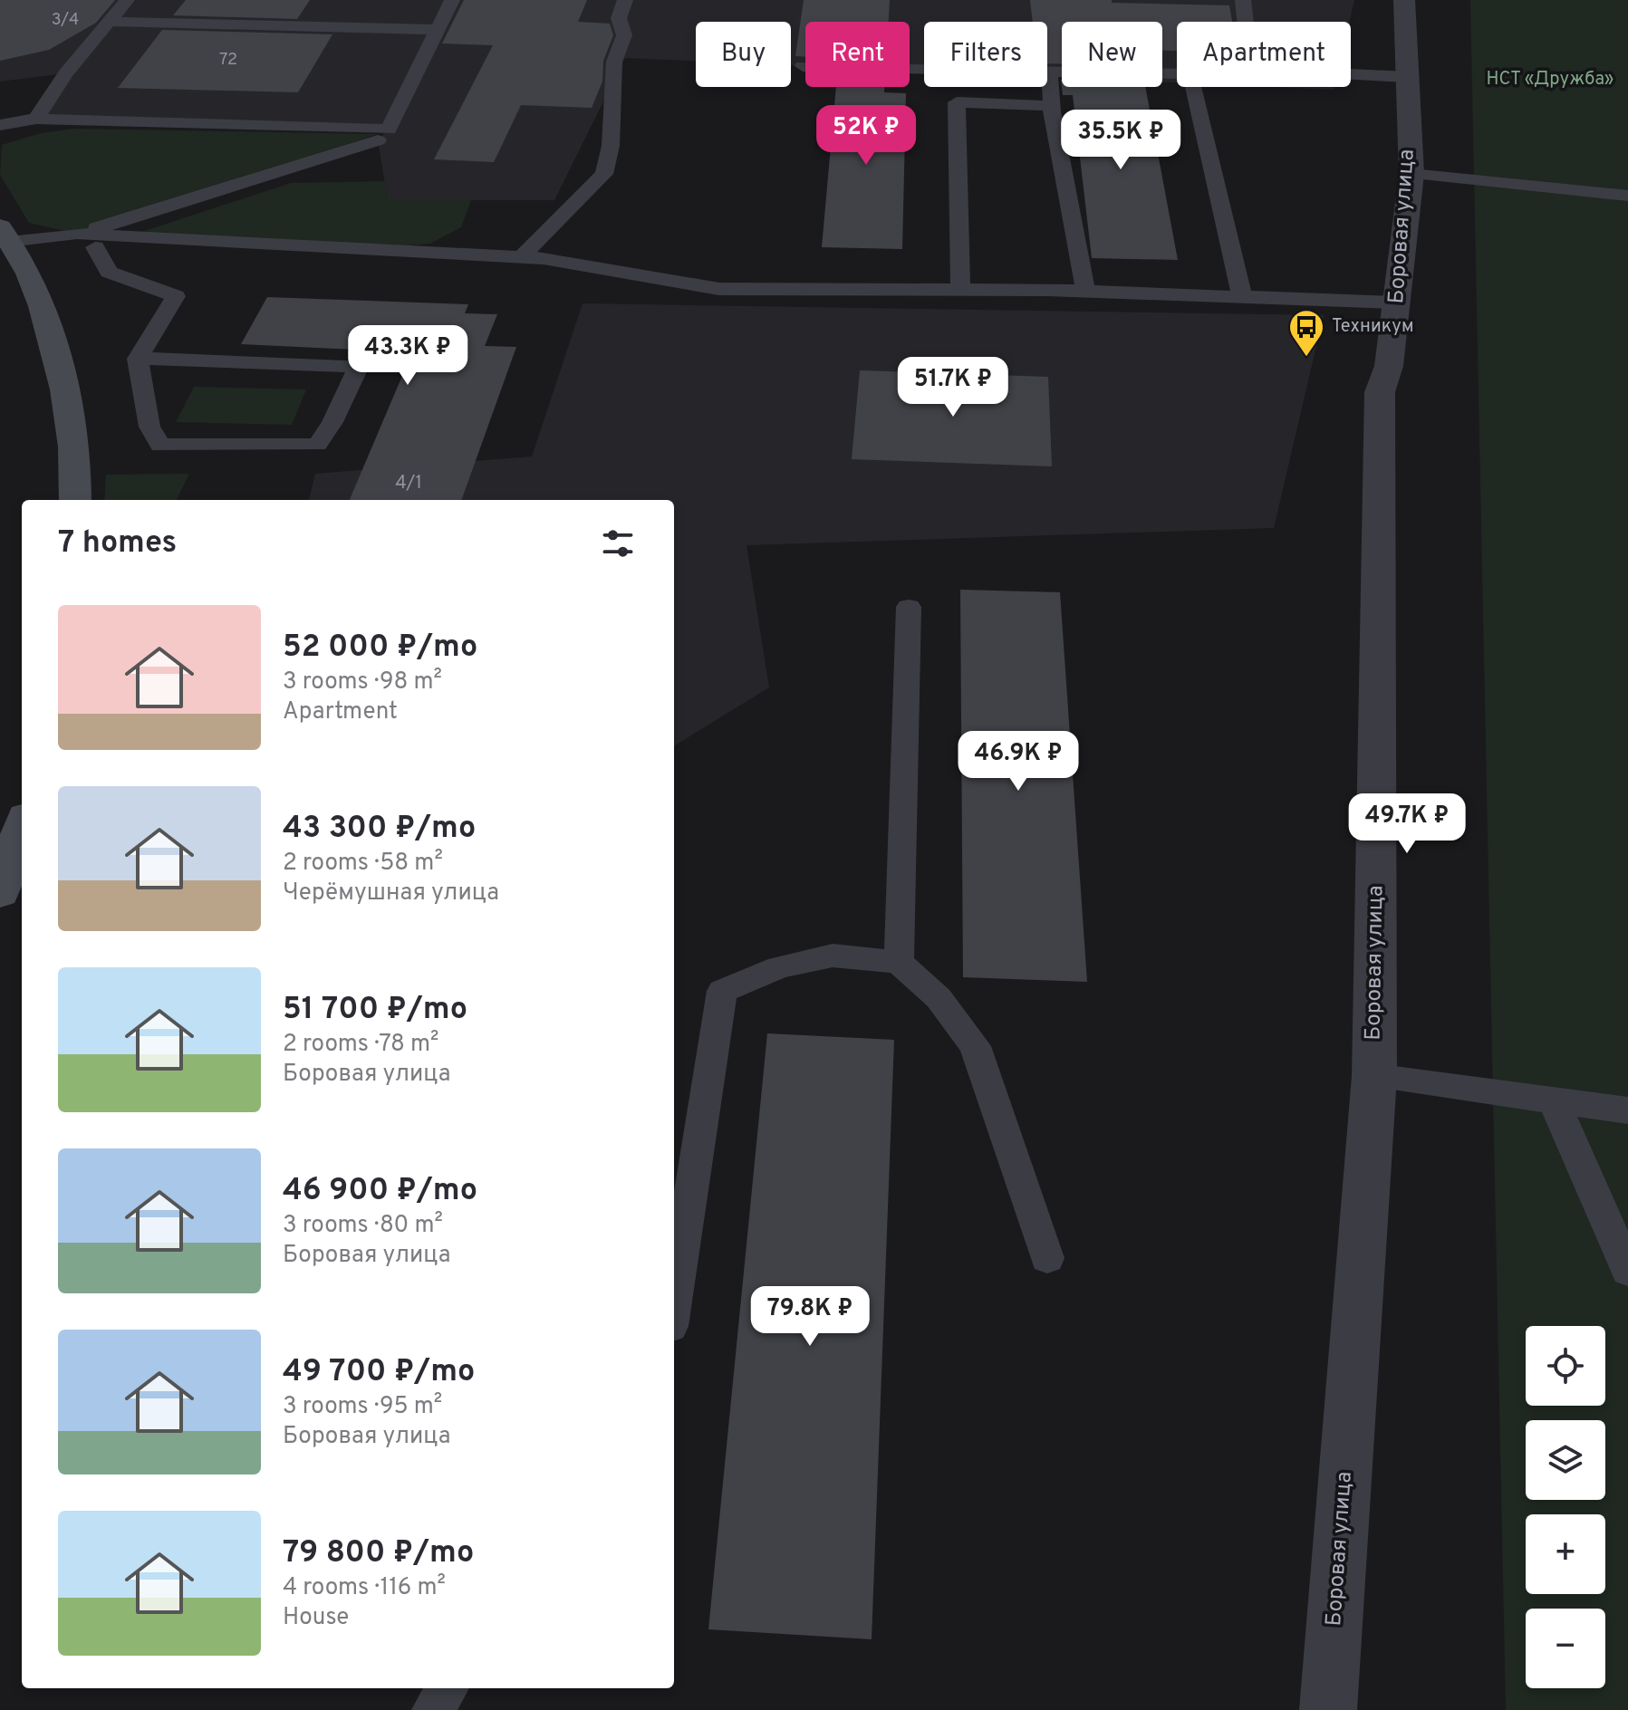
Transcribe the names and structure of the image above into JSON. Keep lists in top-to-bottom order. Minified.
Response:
{"streets":{"street":["Боровая улица"]},"parks":["НСТ «Дружба»"],"places":{"bus stop":["Техникум"]},"house_numbers":["3/4","72","4/1"],"page":{"chip":["Buy","Rent","Filters","New","Apartment"],"price":["52K ₽","35.5K ₽","43.3K ₽","51.7K ₽","46.9K ₽","49.7K ₽","79.8K ₽"],"heading":"7 homes","list":[{"name":"52 000 ₽/mo","note":"3 rooms · 98 m² · Apartment"},{"name":"43 300 ₽/mo","note":"2 rooms · 58 m² · Черёмушная улица"},{"name":"51 700 ₽/mo","note":"2 rooms · 78 m² · Боровая улица"},{"name":"46 900 ₽/mo","note":"3 rooms · 80 m² · Боровая улица"},{"name":"49 700 ₽/mo","note":"3 rooms · 95 m² · Боровая улица"},{"name":"79 800 ₽/mo","note":"4 rooms · 116 m² · House"}],"map_buttons":["+","−"]}}
